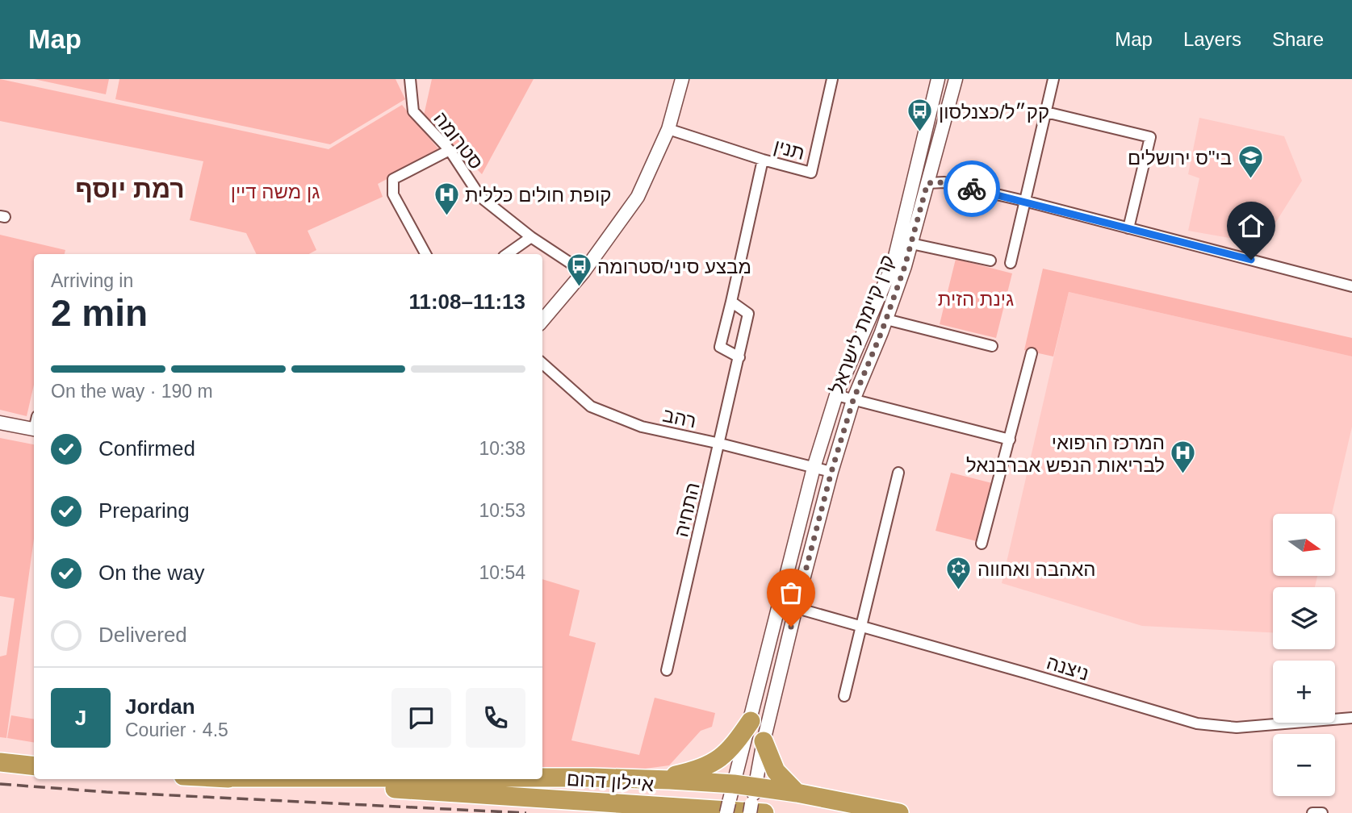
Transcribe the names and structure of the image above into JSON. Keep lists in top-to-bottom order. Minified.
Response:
{"streets":{"highway":["איילון דרום"],"street":["סטרומה","תנין","קרן קיימת לישראל","רהב","התחיה","ניצנה"]},"crossings":[["קרן קיימת לישראל","רהב"],["קרן קיימת לישראל","ניצנה"],["קרן קיימת לישראל","איילון דרום"],["רהב","התחיה"]],"districts":["רמת יוסף"],"parks":["גן משה דיין","גינת הזית"],"places":{"bus stop":["קק״ל/כצנלסון","מבצע סיני/סטרומה"],"school or university":["בי\"ס ירושלים"],"hospital":["קופת חולים כללית","המרכז הרפואי לבריאות הנפש אברבנאל"],"synagogue":["האהבה ואחווה"]},"north":"right","page":{"header":"Map","nav":["Map","Layers","Share"],"heading":["2 min","Arriving in","11:08–11:13"],"panel":["Jordan","Courier · 4.5"],"bar":"On the way · 190 m","list":[["Confirmed","10:38"],["Preparing","10:53"],["On the way","10:54"],"Delivered"],"map_buttons":["+","−"],"round":"J"}}
